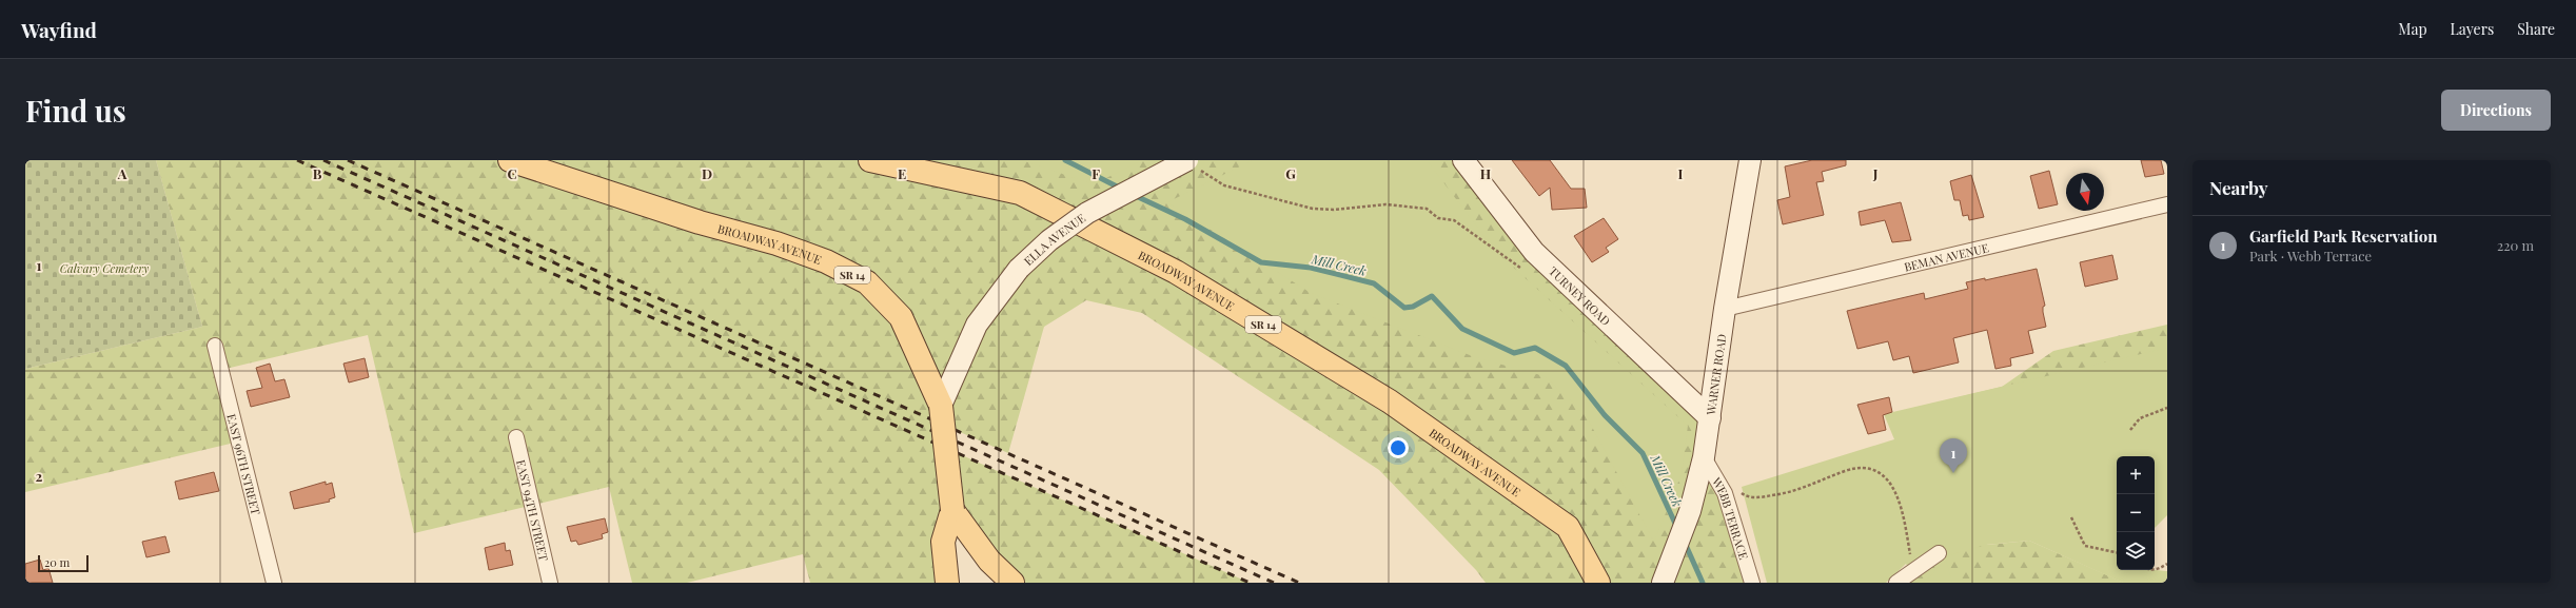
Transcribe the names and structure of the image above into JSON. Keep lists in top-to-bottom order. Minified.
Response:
{"streets":{"main road":["ELLA AVENUE","BROADWAY AVENUE","SR 14","TURNEY ROAD","WARNER ROAD"],"street":["BEMAN AVENUE","EAST 96TH STREET","EAST 94TH STREET","WEBB TERRACE"]},"crossings":[["ELLA AVENUE","BROADWAY AVENUE"],["BEMAN AVENUE","WARNER ROAD"],["TURNEY ROAD","WARNER ROAD"],["WARNER ROAD","WEBB TERRACE"]],"water":["Mill Creek"],"parks":["Calvary Cemetery"],"scale_bar":"20 m","north":"bottom","page":{"header":"Wayfind","nav":["Map","Layers","Share"],"buttons":"Directions","title":"Find us","heading":"Nearby","list":[{"mark":"1","name":"Garfield Park Reservation","note":"Park · Webb Terrace","value":"220 m"}],"pins":"1","map_buttons":["+","−"],"scale":"20 m"},"grid":{"columns":["A","B","C","D","E","F","G","H","I","J"],"rows":["1","2"]}}
